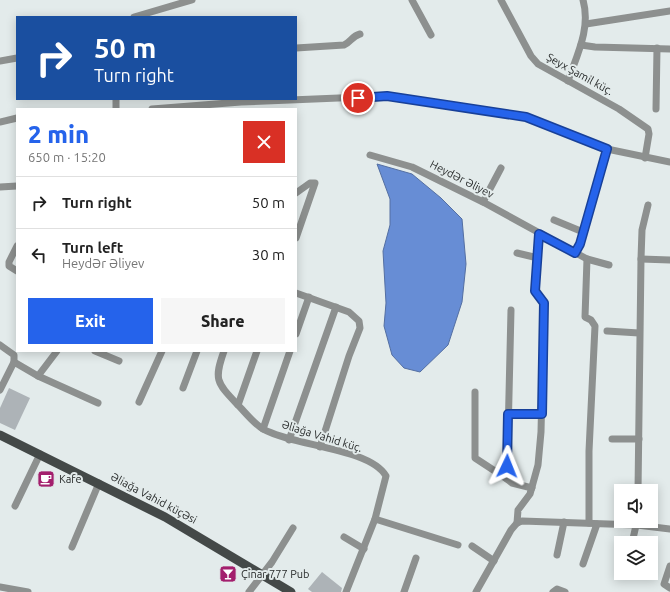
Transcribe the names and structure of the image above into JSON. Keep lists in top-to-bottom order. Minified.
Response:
{"streets":{"main road":["Əliağa Vahid küçəsi"],"street":["Şeyx Şamil küç.","Heydər Əliyev","Əliağa Vahid küç."]},"places":{"cafe":["Kafe"],"bar":["Çinar 777 Pub"]},"page":{"turn":["50 m","Turn right"],"heading":["2 min","650 m · 15:20"],"list":[{"name":"Turn right","value":"50 m"},{"name":"Turn left","note":"Heydər Əliyev","value":"30 m"}],"buttons":["Exit","Share"]}}
